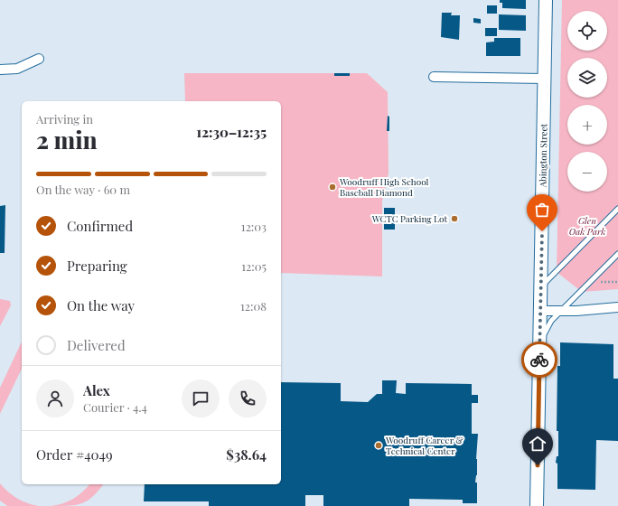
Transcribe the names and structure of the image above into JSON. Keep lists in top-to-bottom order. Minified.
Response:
{"streets":{"street":["Abington Street"]},"parks":["Glen Oak Park"],"places":["Woodruff High School Baseball Diamond","WCTC Parking Lot","Woodruff Career & Technical Center"],"page":{"map_buttons":["+","−"],"heading":["2 min","Arriving in","12:30–12:35"],"panel":["Alex","Courier · 4.4","Order #4049","$38.64"],"bar":"On the way · 60 m","list":[["Confirmed","12:03"],["Preparing","12:05"],["On the way","12:08"],"Delivered"]}}
